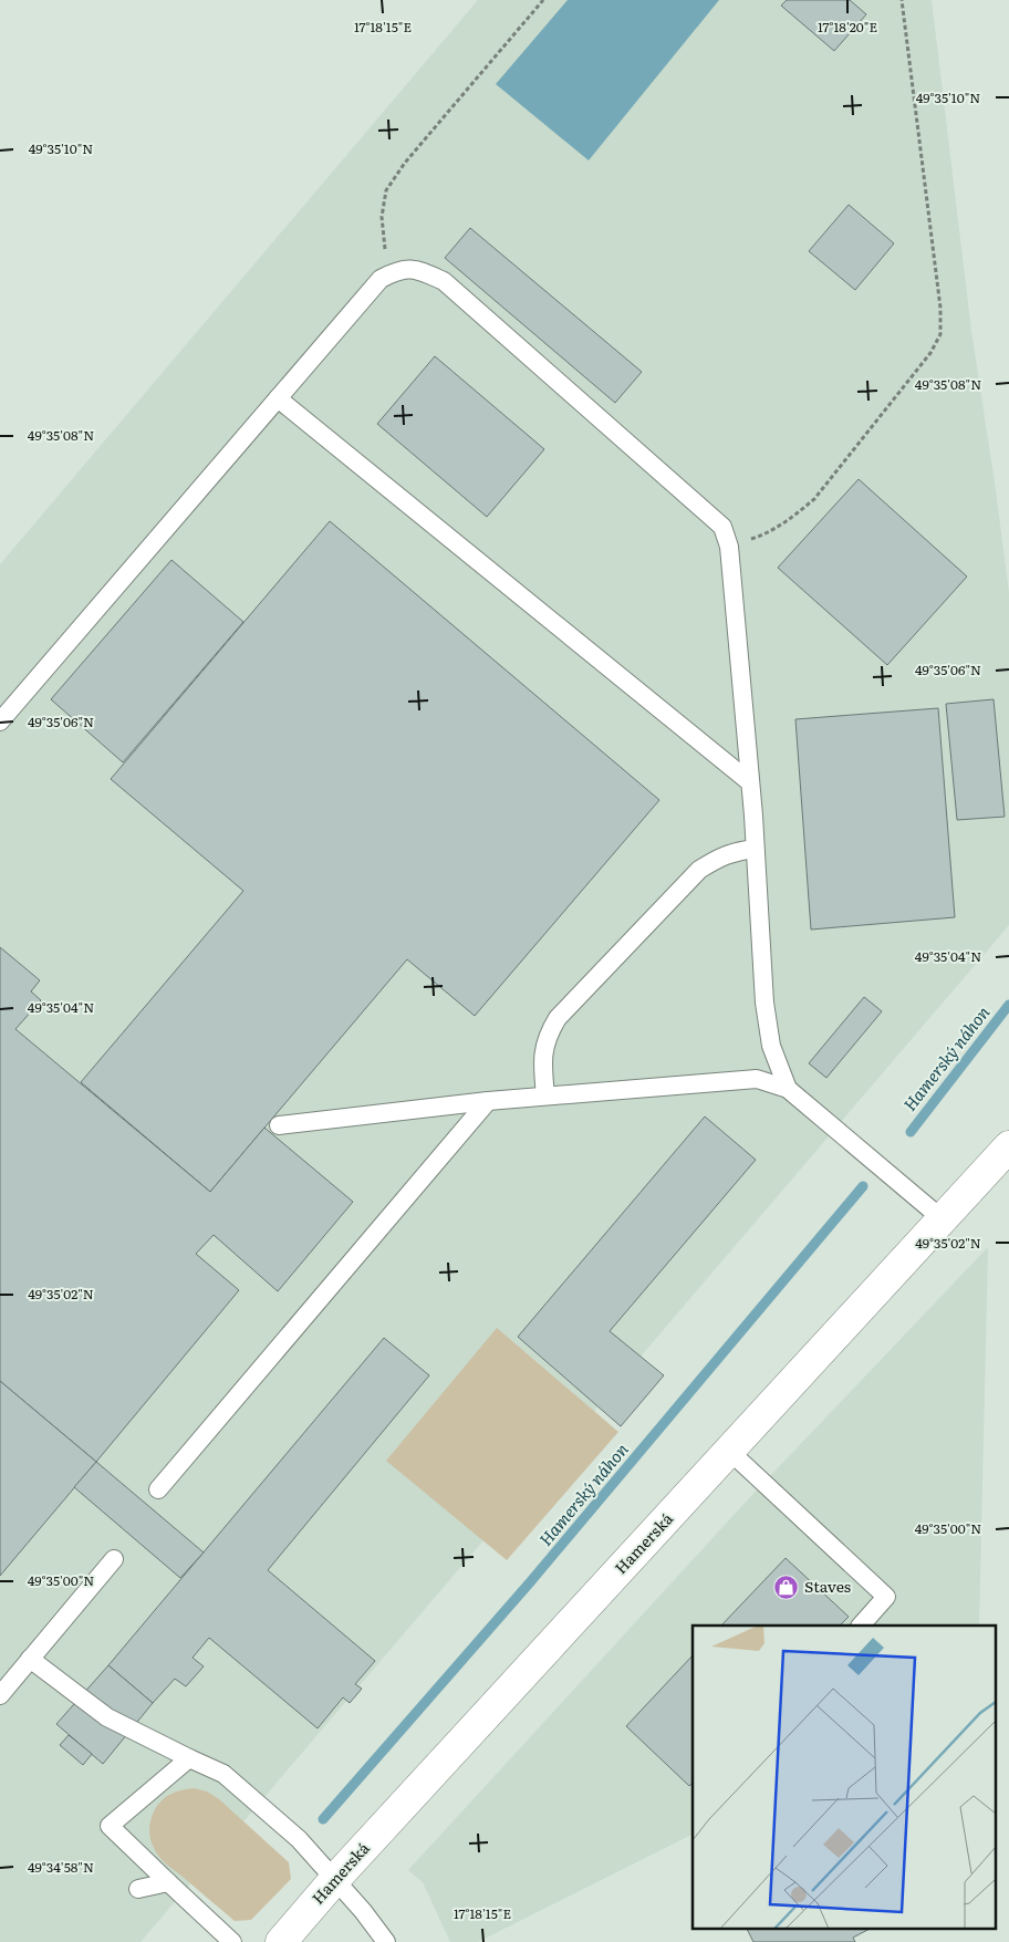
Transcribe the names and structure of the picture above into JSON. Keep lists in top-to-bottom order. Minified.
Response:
{"streets":{"street":["Hamerská"]},"water":["Hamerský náhon"],"places":{"shop":["Staves"]},"coordinates":["17°18'15\"E","17°18'20\"E","49°35'10\"N","49°35'08\"N","49°35'06\"N","49°35'04\"N","49°35'02\"N","49°35'00\"N","49°34'58\"N"]}
